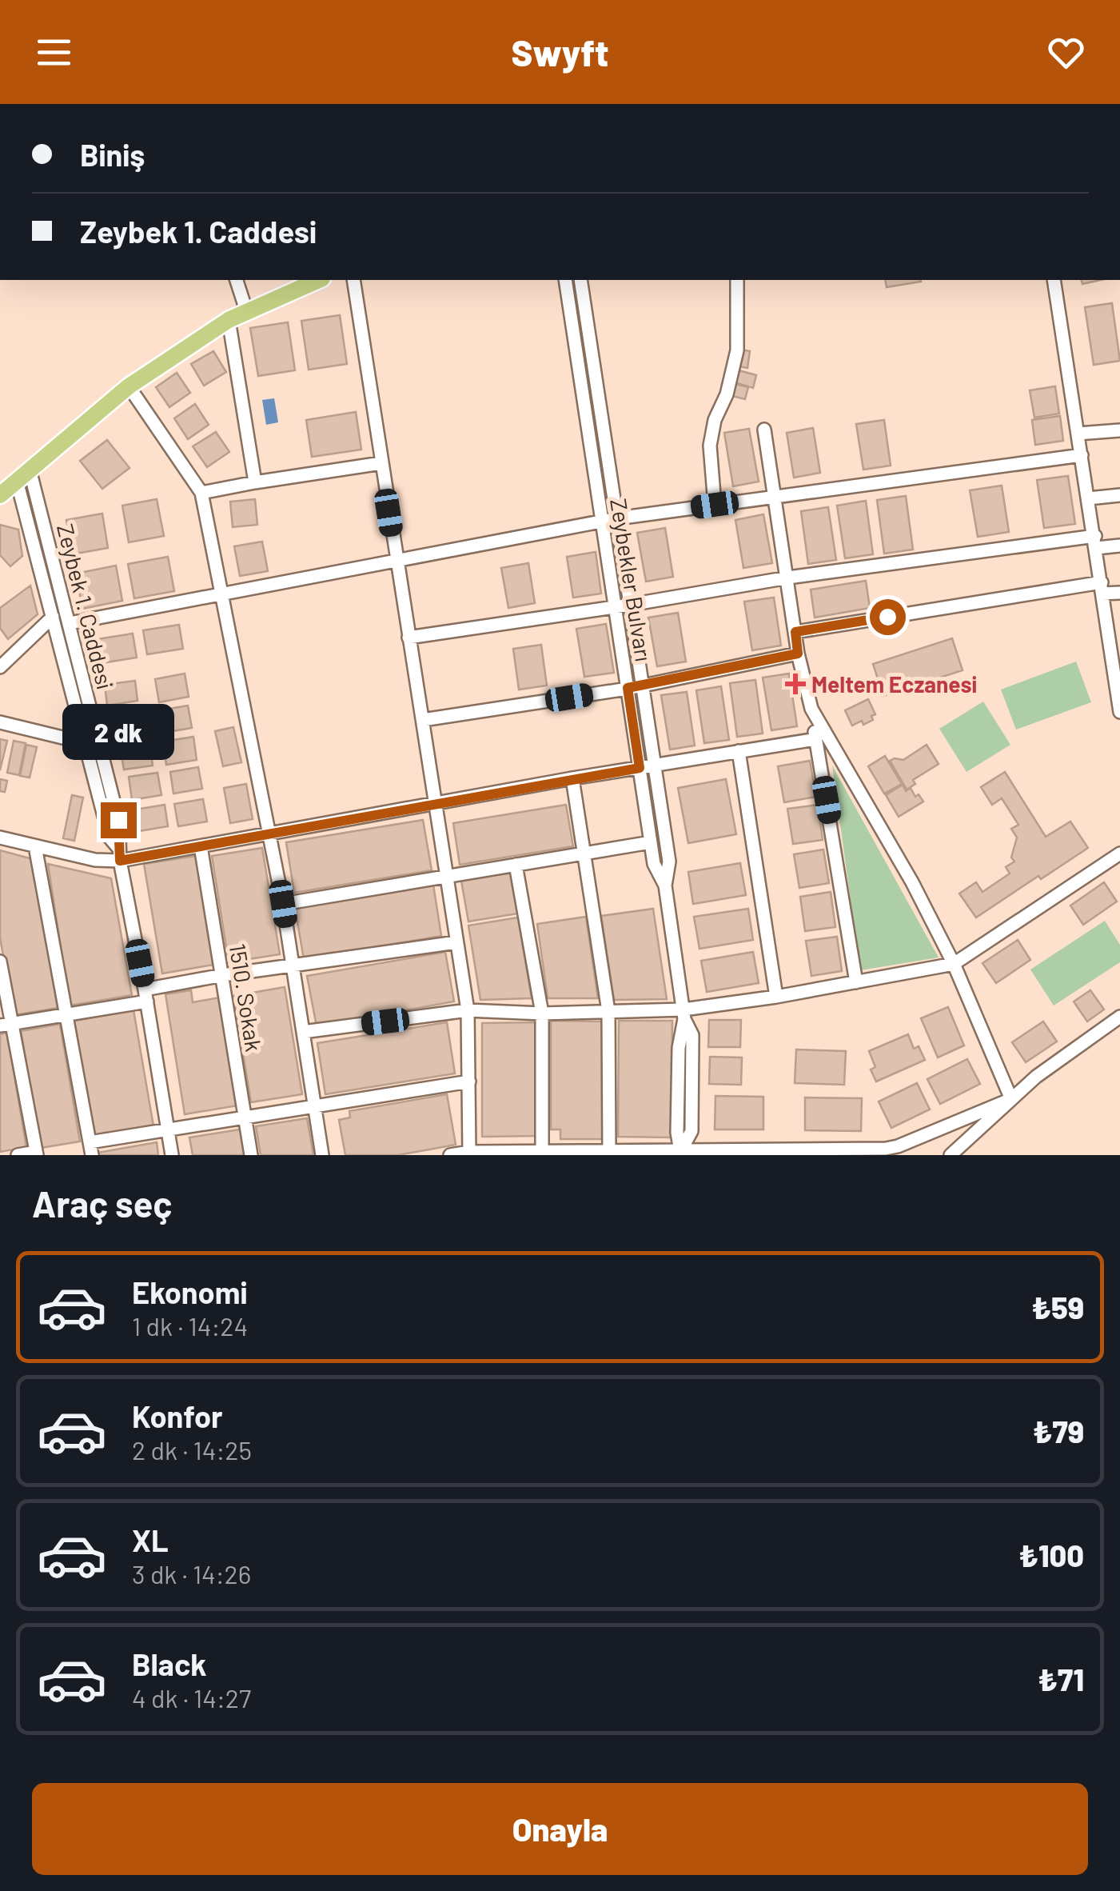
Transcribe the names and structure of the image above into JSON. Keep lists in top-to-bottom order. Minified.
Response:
{"streets":{"street":["Zeybekler Bulvarı","Zeybek 1. Caddesi","1510. Sokak"]},"places":{"health":["Meltem Eczanesi"]},"page":{"header":"Swyft","banner":["Biniş","Zeybek 1. Caddesi"],"bubble":"2 dk","heading":"Araç seç","list":[{"name":"Ekonomi","note":"1 dk · 14:24","value":"₺59"},{"name":"Konfor","note":"2 dk · 14:25","value":"₺79"},{"name":"XL","note":"3 dk · 14:26","value":"₺100"},{"name":"Black","note":"4 dk · 14:27","value":"₺71"}],"buttons":"Onayla"}}
